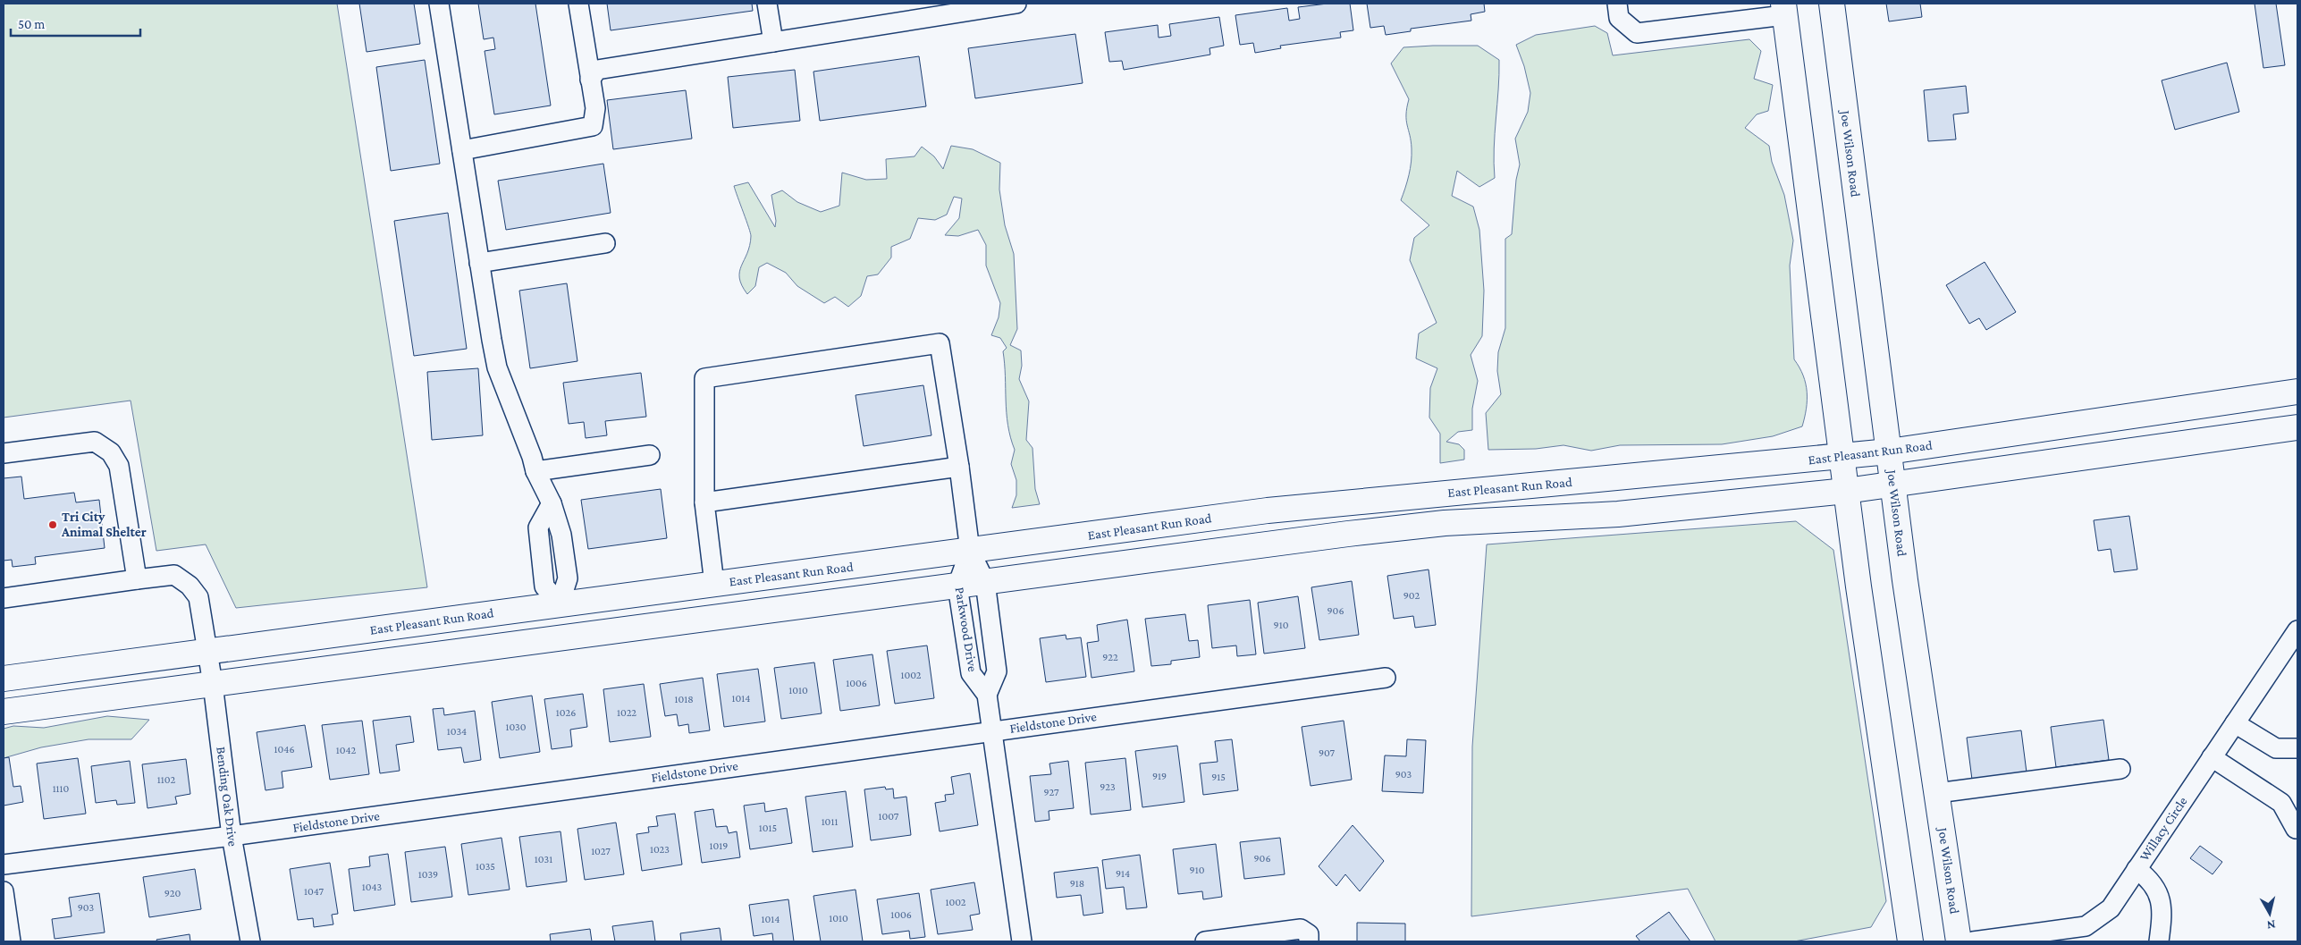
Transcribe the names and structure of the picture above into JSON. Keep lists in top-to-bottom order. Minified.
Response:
{"streets":{"main road":["Joe Wilson Road","East Pleasant Run Road"],"street":["Parkwood Drive","Fieldstone Drive","Bending Oak Drive","Willacy Circle"]},"crossings":[["Joe Wilson Road","East Pleasant Run Road"],["East Pleasant Run Road","Parkwood Drive"],["East Pleasant Run Road","Bending Oak Drive"],["Parkwood Drive","Fieldstone Drive"],["Fieldstone Drive","Bending Oak Drive"]],"places":["Tri City Animal Shelter"],"house_numbers":["902","906","910","922","1002","1006","1010","1014","1018","1026","1022","1030","1034","1046","1042","907","903","919","915","1102","923","1110","927","1007","1011","1015","1019","1023","1027","906","1031","1035","910","914","1039","918","1043","1047","920","1002","903","1006","1010","1014"],"scale_bar":"50 m","north":"bottom"}
